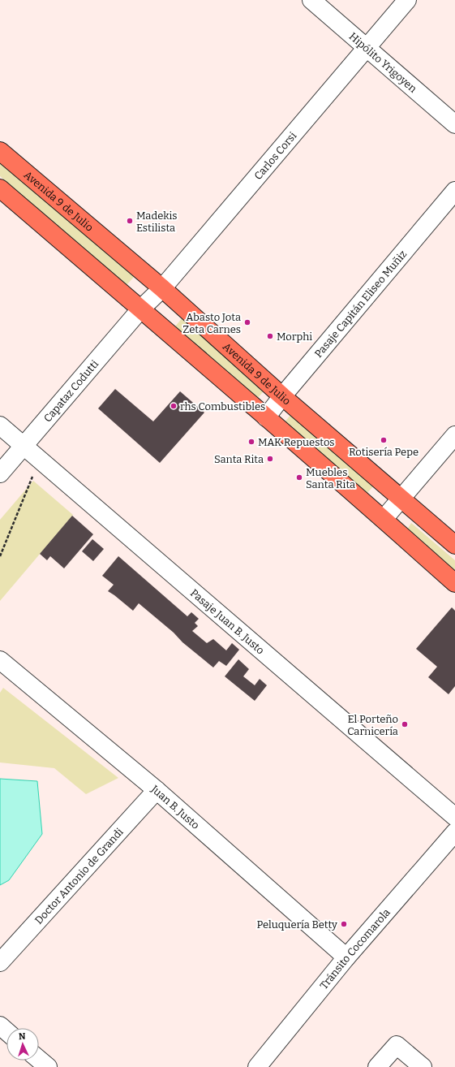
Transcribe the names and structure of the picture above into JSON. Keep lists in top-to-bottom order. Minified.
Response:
{"streets":{"main road":["Avenida 9 de Julio"],"street":["Hipólito Yrigoyen","Carlos Corsi","Pasaje Capitán Eliseo Muñiz","Capataz Codutti","Pasaje Juan B. Justo","Juan B. Justo","Doctor Antonio de Grandi","Tránsito Cocomarola"]},"crossings":[["Hipólito Yrigoyen","Carlos Corsi"],["Carlos Corsi","Avenida 9 de Julio"],["Carlos Corsi","Capataz Codutti"],["Avenida 9 de Julio","Pasaje Capitán Eliseo Muñiz"],["Capataz Codutti","Pasaje Juan B. Justo"],["Juan B. Justo","Doctor Antonio de Grandi"],["Juan B. Justo","Tránsito Cocomarola"]],"places":["Madekis Estilista","Abasto Jota Zeta Carnes","Morphi","rhs Combustibles","Rotisería Pepe","MAK Repuestos","Santa Rita","Muebles Santa Rita","El Porteño Carnicería","Peluquería Betty"],"north":"top"}
